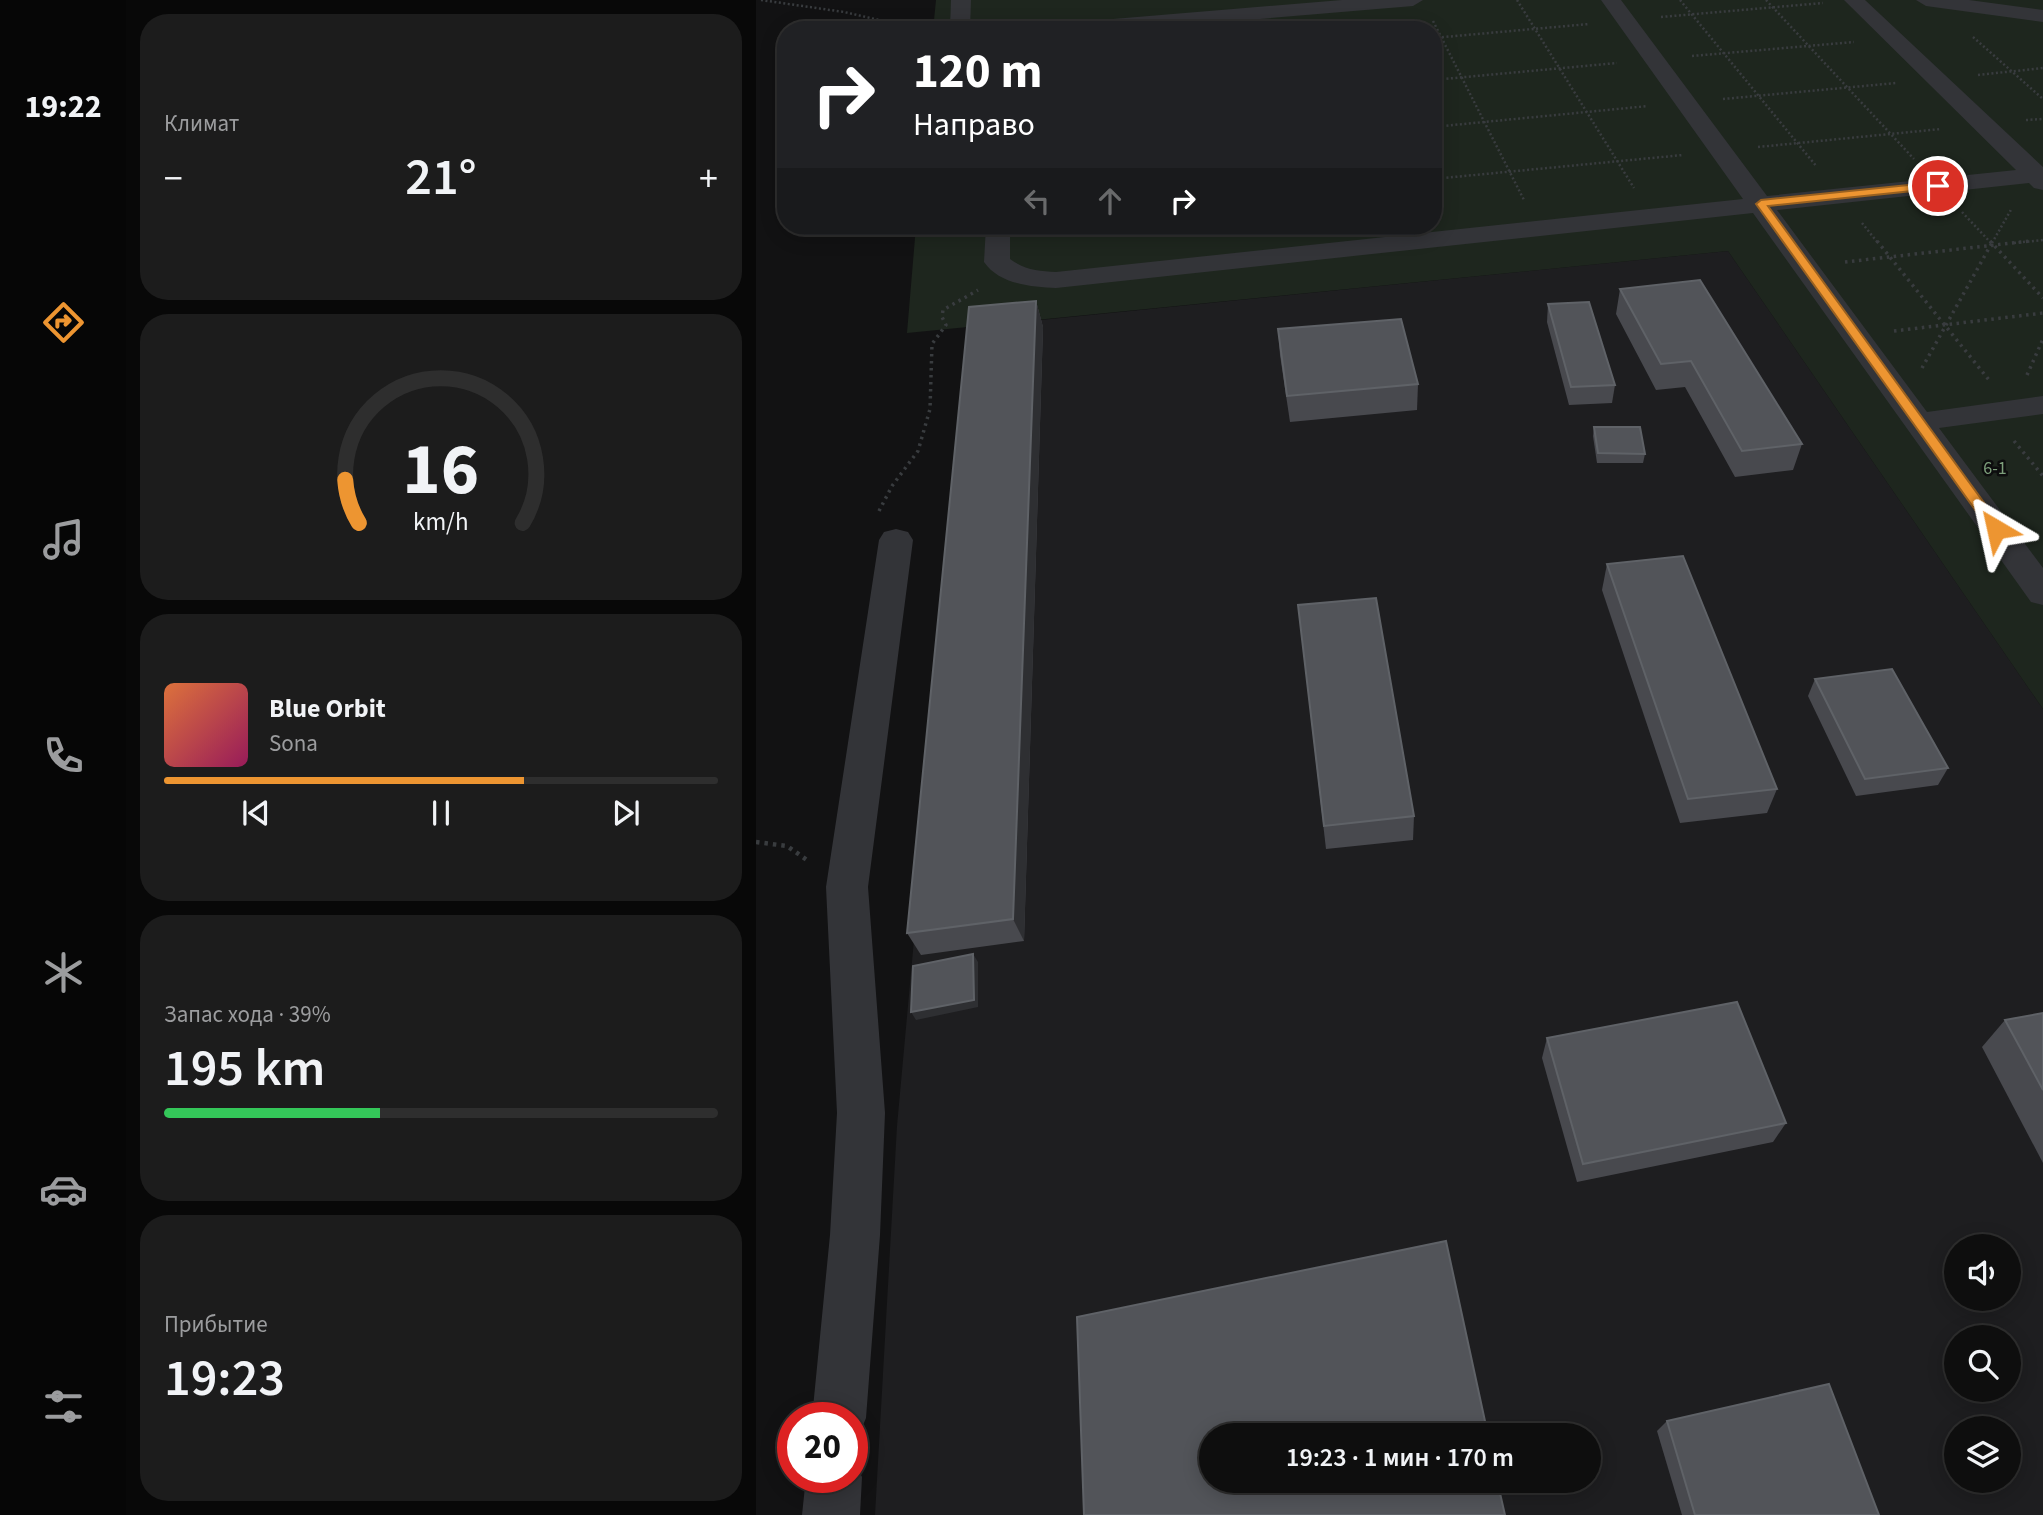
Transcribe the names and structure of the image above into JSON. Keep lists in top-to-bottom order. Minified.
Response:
{"parks":["6-1"],"page":{"tabs":"19:22","tile":["Климат",["Запас хода · 39%","195 km"],["Прибытие","19:23"]],"turn":["120 m","Направо"],"heat":["−","21°","+"],"song":["Blue Orbit","Sona"],"limit":"20","trip":"19:23 · 1 мин · 170 m","gauge":["16","km/h"]}}
